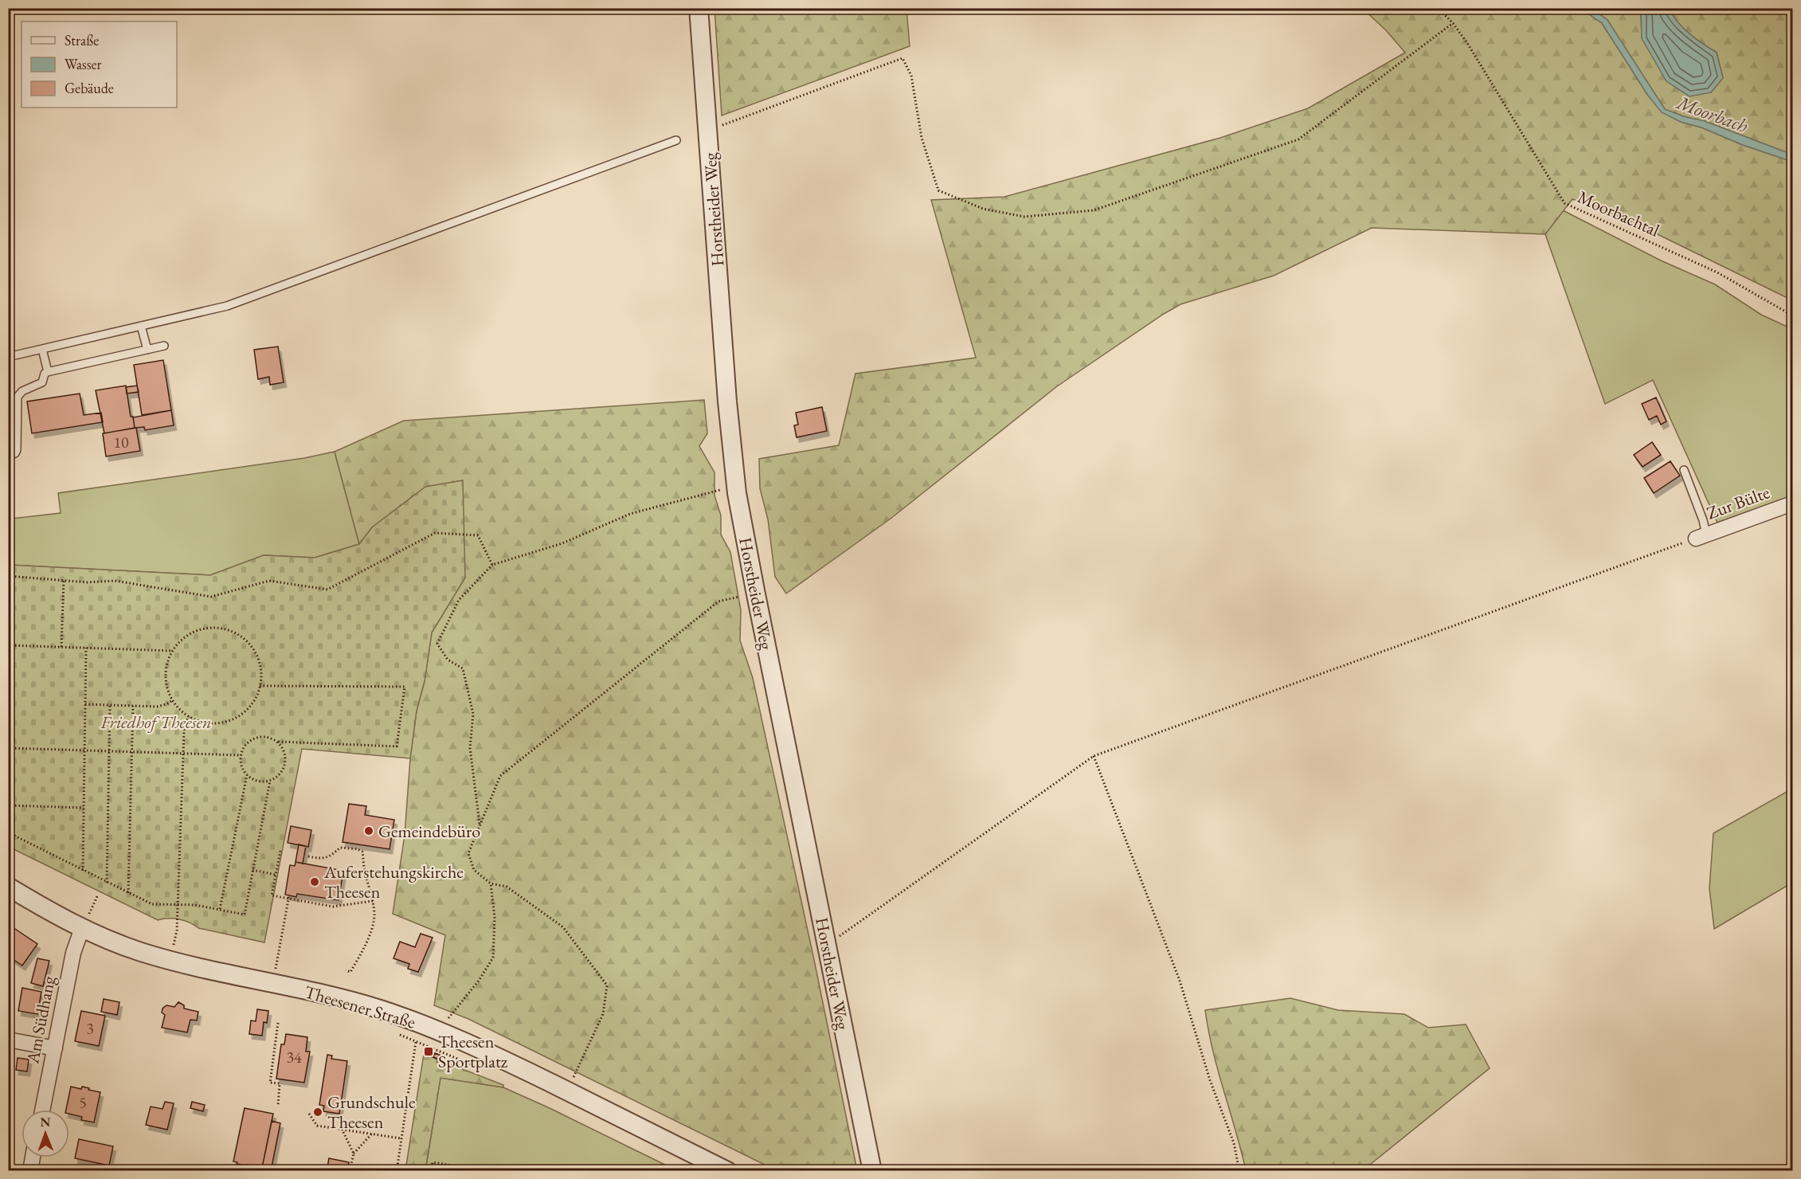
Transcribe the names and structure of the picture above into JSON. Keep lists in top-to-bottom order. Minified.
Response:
{"streets":{"street":["Horstheider Weg","Zur Bülte","Theesener Straße","Am Südhang"],"path":["Moorbachtal"]},"crossings":[["Theesener Straße","Am Südhang"]],"water":["Moorbach"],"parks":["Friedhof Theesen"],"places":{"other":["Gemeindebüro","Auferstehungskirche Theesen","Grundschule Theesen"],"transit":["Theesen Sportplatz"]},"house_numbers":["10","3","34","5"],"legend":["Straße","Wasser","Gebäude"],"north":"top"}
